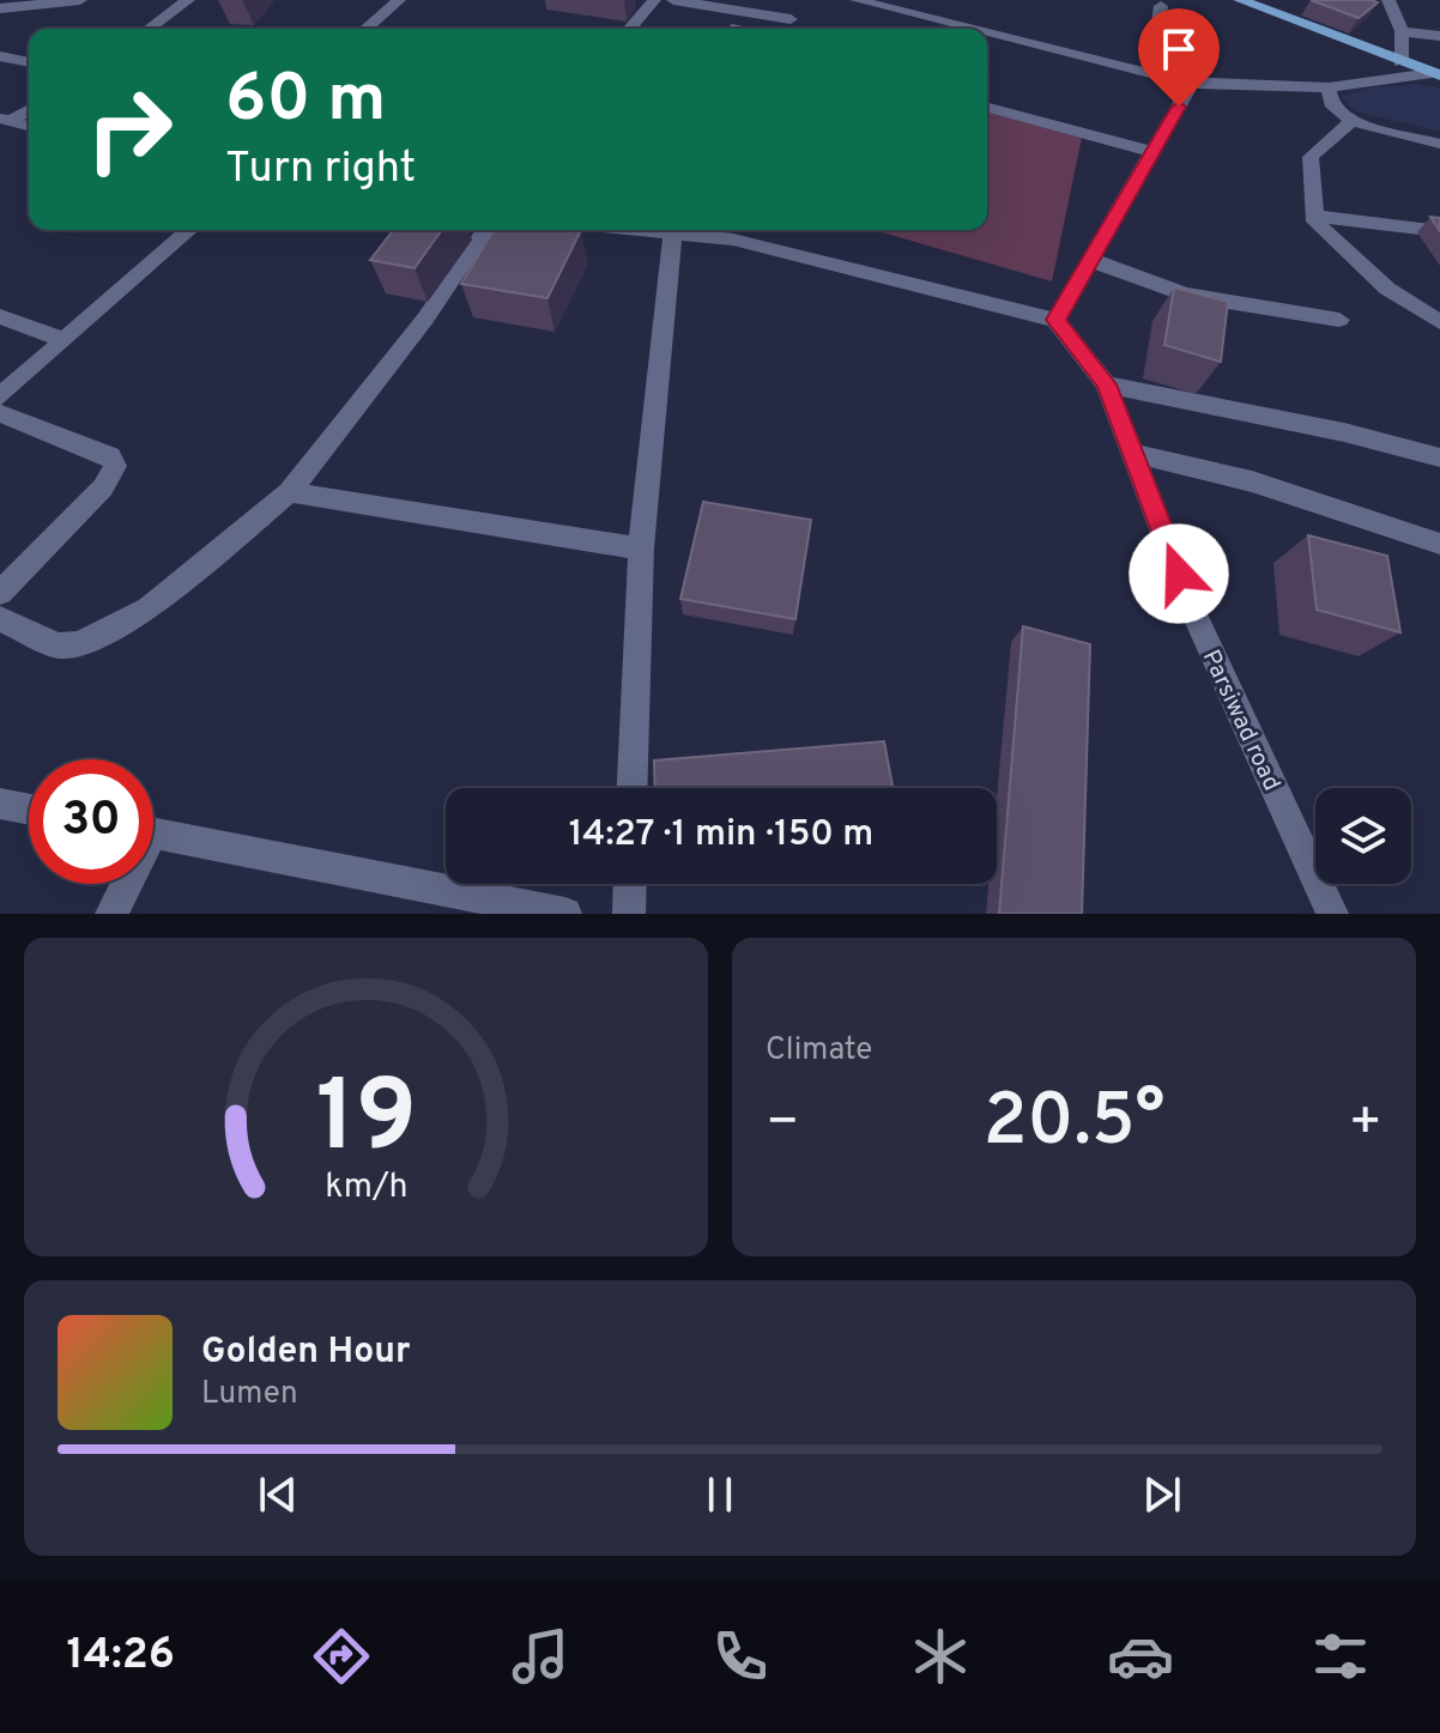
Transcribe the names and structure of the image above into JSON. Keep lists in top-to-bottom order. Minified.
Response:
{"streets":{"street":["Parsiwad road"]},"page":{"turn":["60 m","Turn right"],"limit":"30","trip":"14:27 · 1 min · 150 m","tile":"Climate","heat":["−","20.5°","+"],"song":["Golden Hour","Lumen"],"tabs":"14:26","gauge":["19","km/h"]}}
